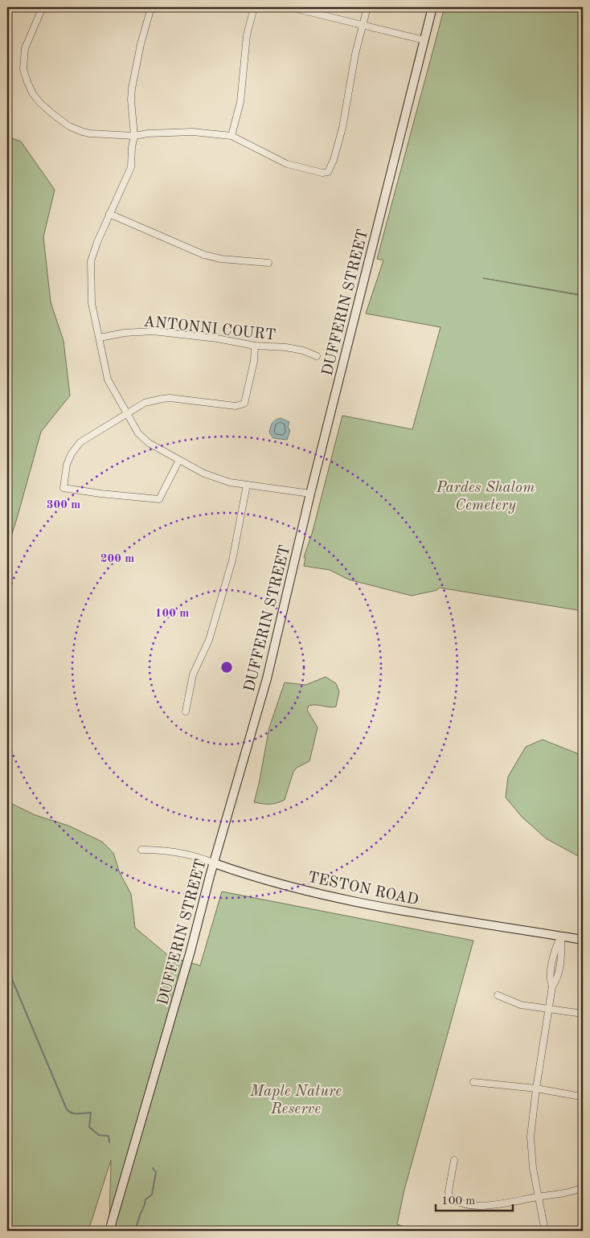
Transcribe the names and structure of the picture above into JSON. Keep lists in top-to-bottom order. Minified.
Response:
{"streets":{"main road":["DUFFERIN STREET","TESTON ROAD"],"street":["ANTONNI COURT"]},"crossings":[["DUFFERIN STREET","TESTON ROAD"]],"parks":["Pardes Shalom Cemetery","Maple Nature Reserve"],"scale_bar":"100 m","rings":["300 m","200 m","100 m"]}
